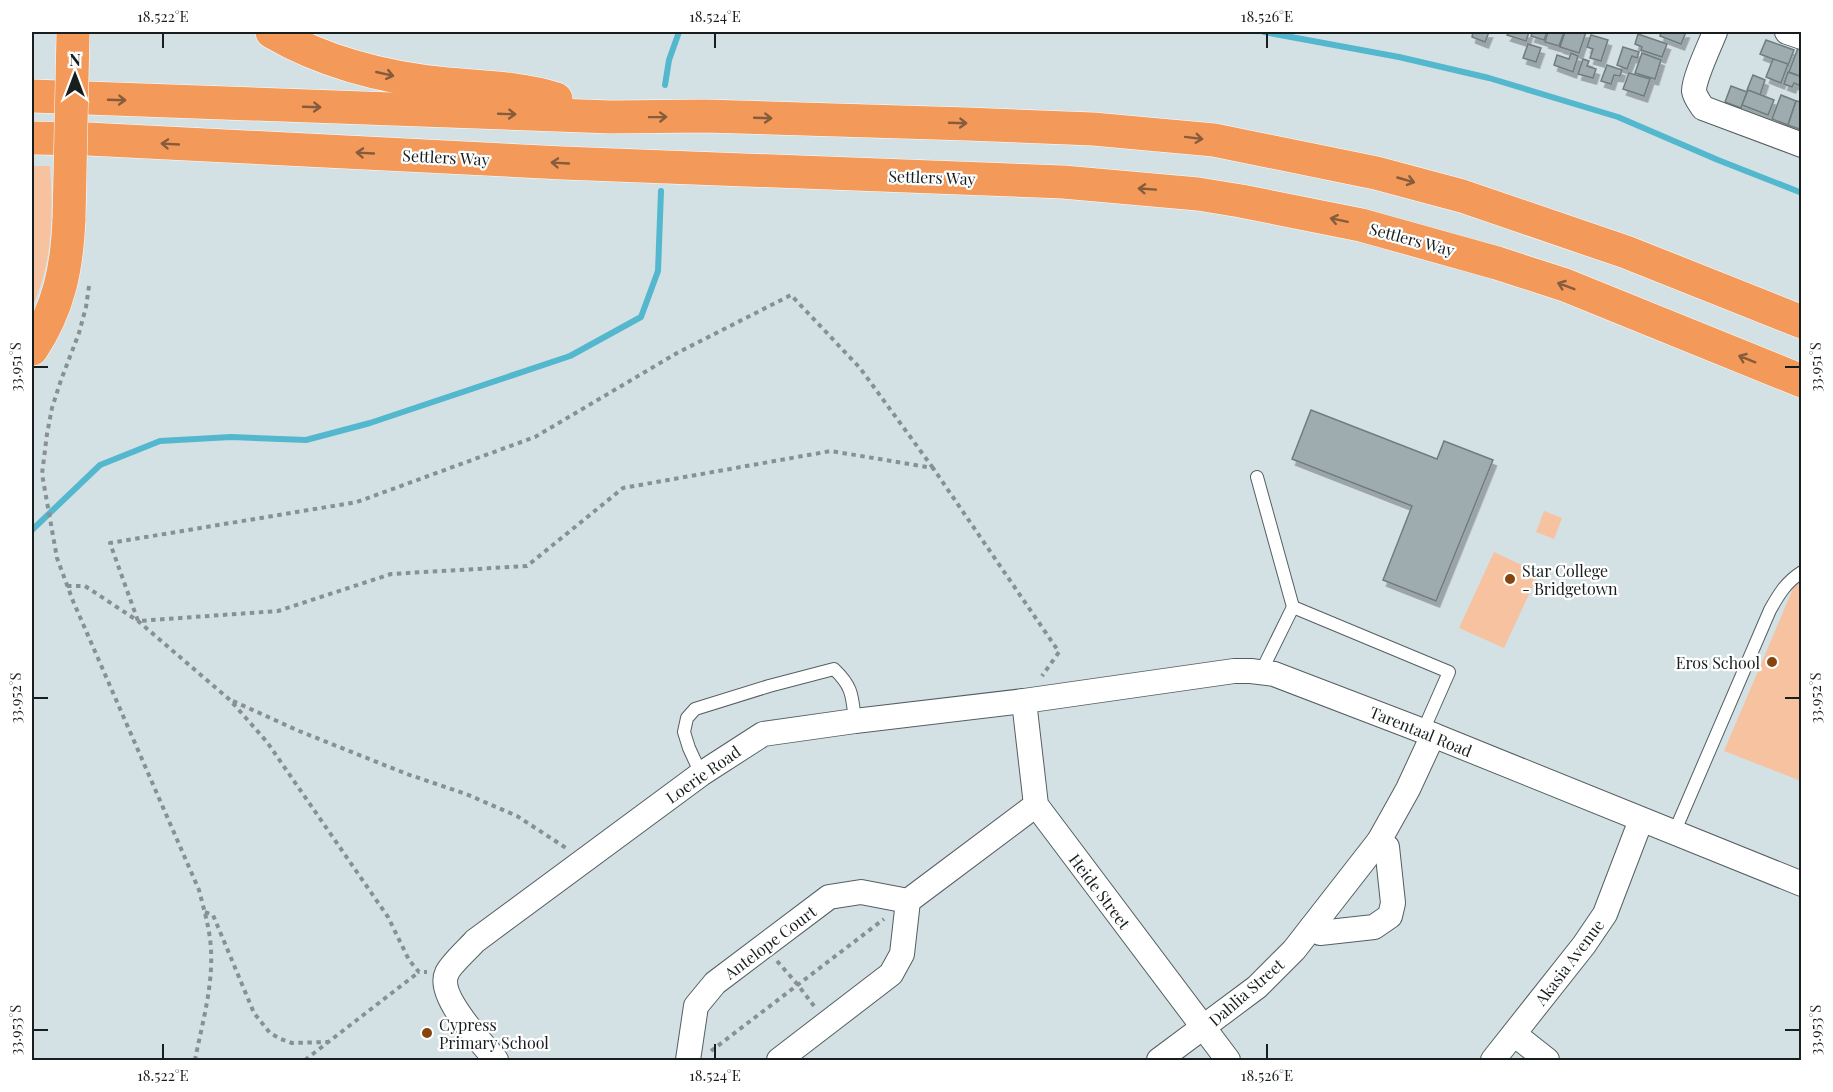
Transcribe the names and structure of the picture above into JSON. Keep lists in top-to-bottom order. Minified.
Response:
{"streets":{"highway":["Settlers Way"],"street":["Tarentaal Road","Loerie Road","Heide Street","Antelope Court","Akasia Avenue","Dahlia Street"]},"crossings":[["Tarentaal Road","Loerie Road"],["Tarentaal Road","Akasia Avenue"],["Tarentaal Road","Dahlia Street"],["Heide Street","Dahlia Street"]],"places":["Star College - Bridgetown","Eros School","Cypress Primary School"],"north":"top","coordinates":["18.522°E","18.524°E","18.526°E","33.951°S","33.952°S","33.953°S"]}
